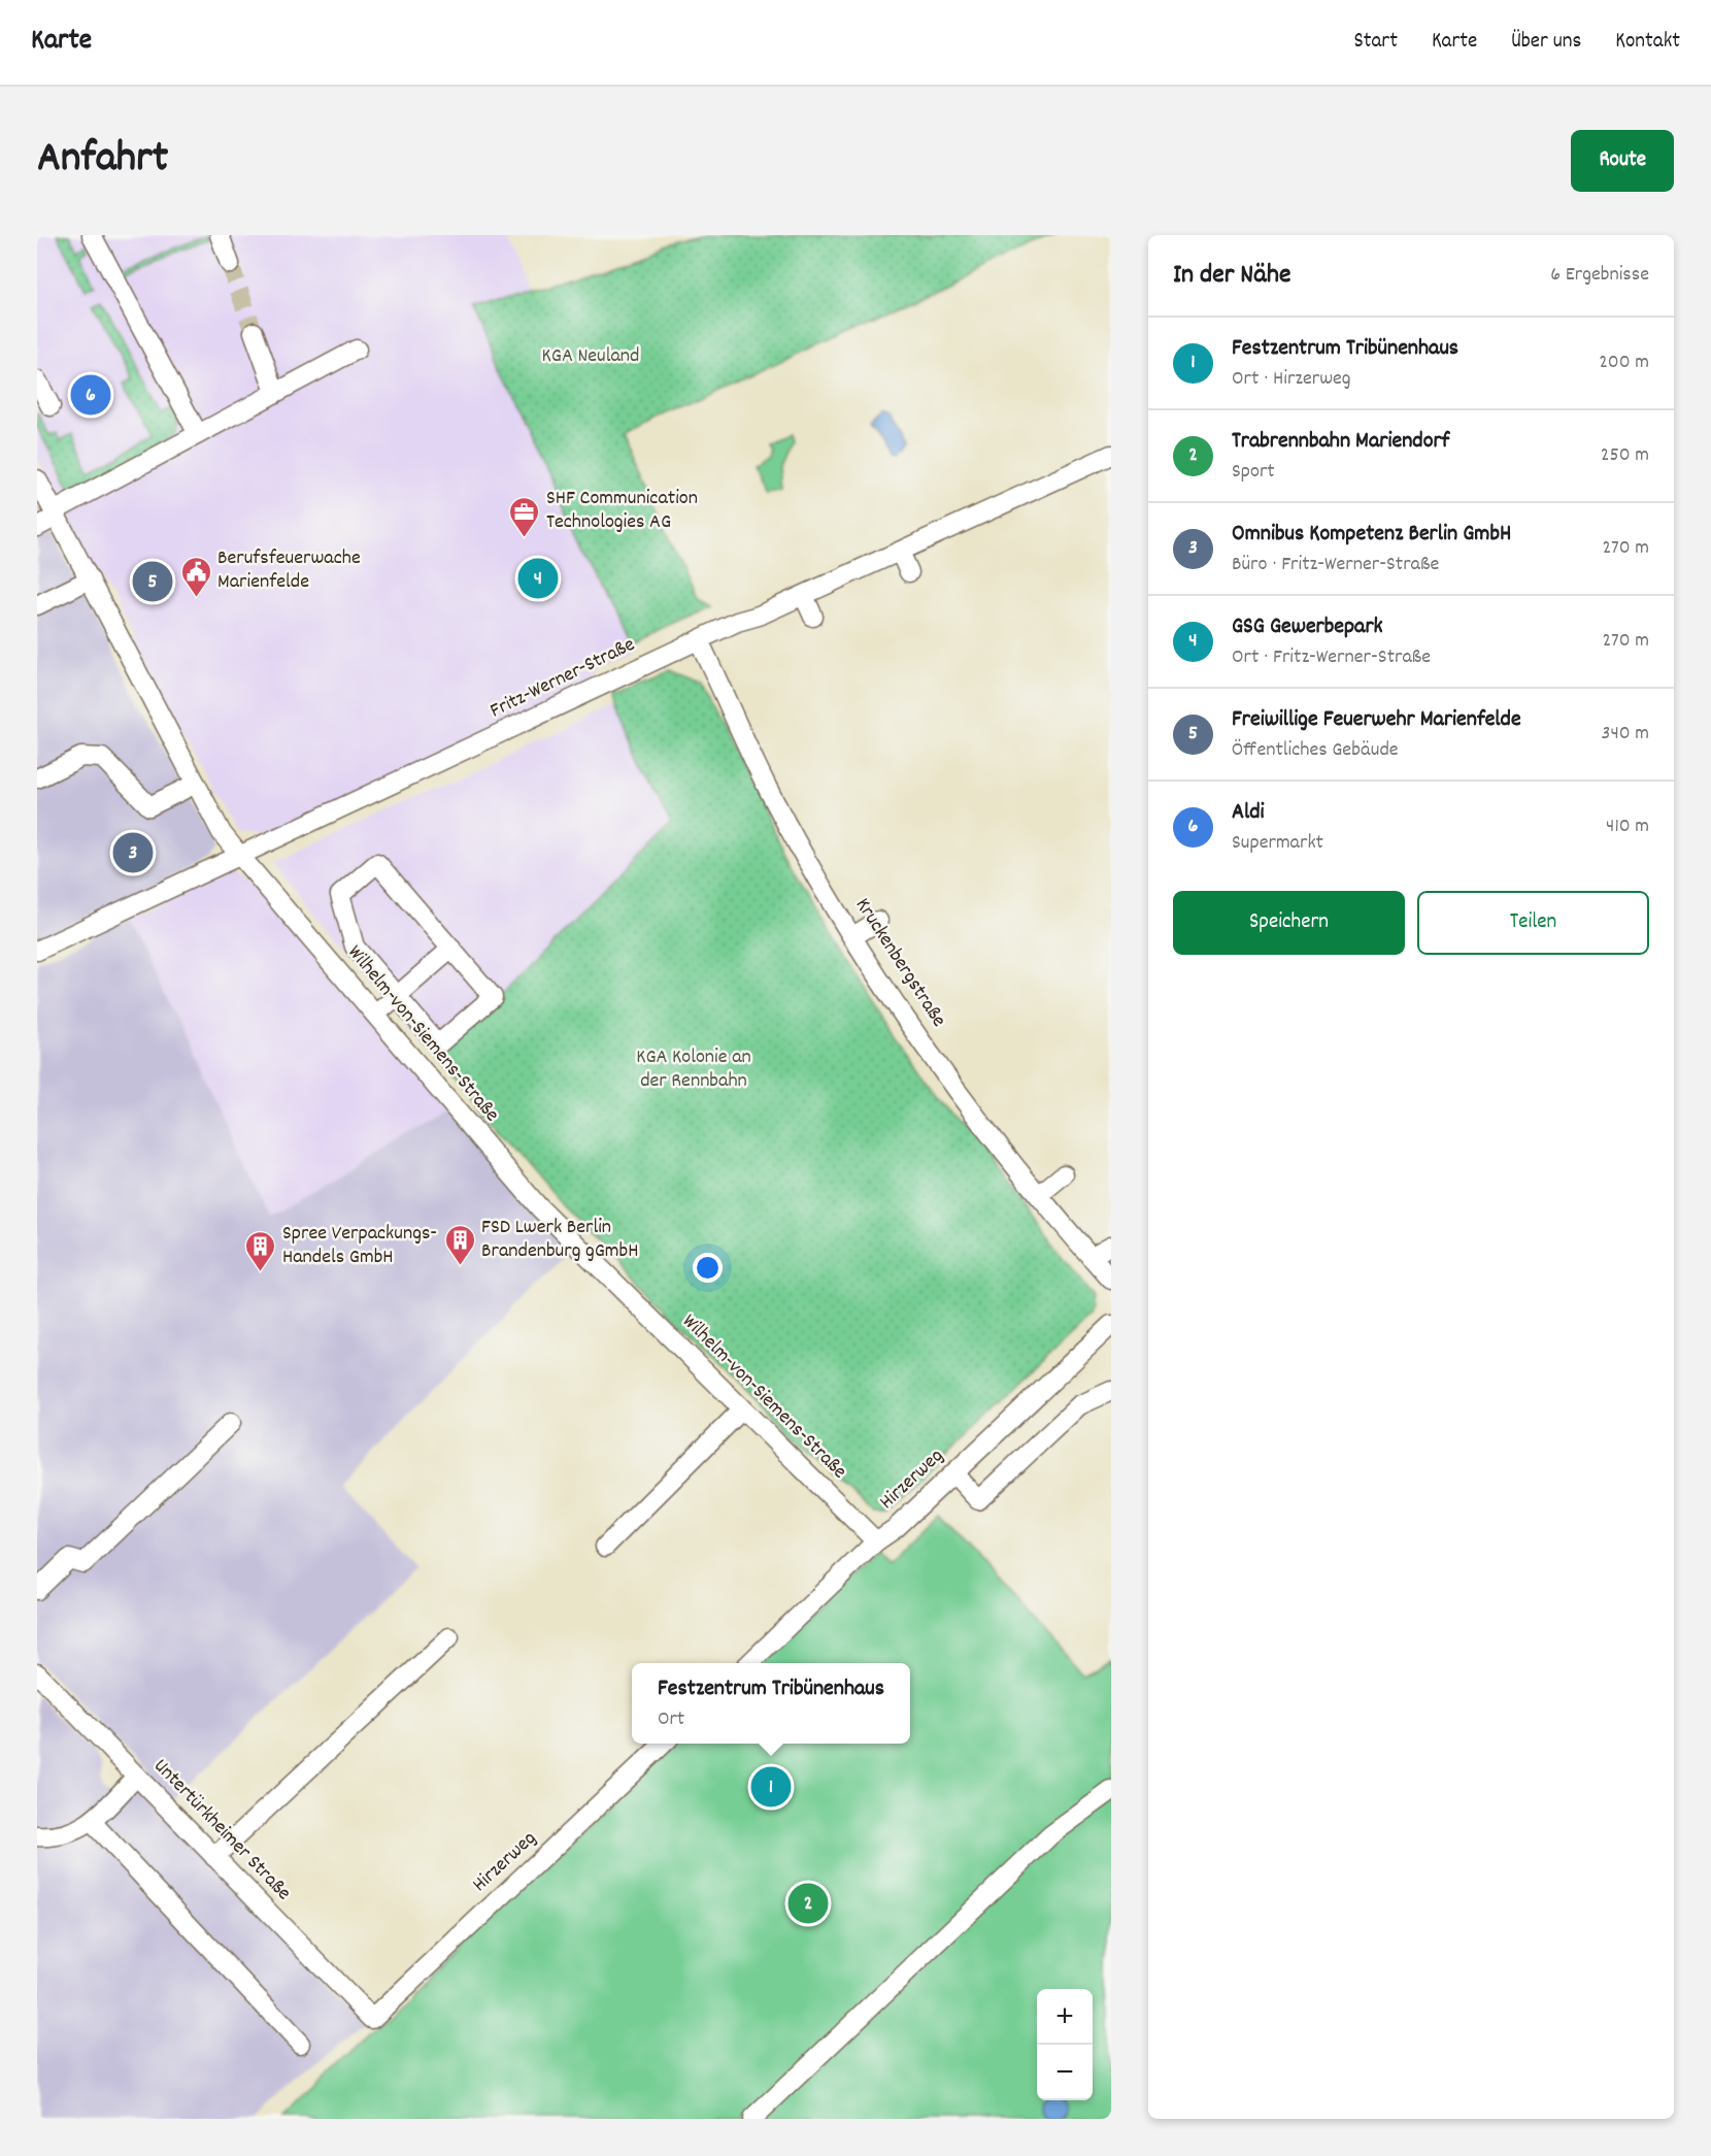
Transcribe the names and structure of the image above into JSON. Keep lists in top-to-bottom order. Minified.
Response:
{"streets":{"street":["Fritz-Werner-Straße","Kruckenbergstraße","Wilhelm-von-Siemens-Straße","Hirzerweg","Untertürkheimer Straße"]},"crossings":[["Fritz-Werner-Straße","Kruckenbergstraße"],["Fritz-Werner-Straße","Wilhelm-von-Siemens-Straße"],["Wilhelm-von-Siemens-Straße","Hirzerweg"],["Hirzerweg","Untertürkheimer Straße"]],"parks":["KGA Neuland","KGA Kolonie an der Rennbahn"],"places":{"office":["SHF Communication Technologies AG"],"public building":["Berufsfeuerwache Marienfelde"],"building":["FSD Lwerk Berlin Brandenburg gGmbH","Spree Verpackungs- Handels GmbH"]},"page":{"header":"Karte","nav":["Start","Karte","Über uns","Kontakt"],"title":"Anfahrt","buttons":["Route",["Speichern","Teilen"]],"heading":["In der Nähe","6 Ergebnisse"],"list":[{"mark":"1","name":"Festzentrum Tribünenhaus","note":"Ort · Hirzerweg","value":"200 m"},{"mark":"2","name":"Trabrennbahn Mariendorf","note":"Sport","value":"250 m"},{"mark":"3","name":"Omnibus Kompetenz Berlin GmbH","note":"Büro · Fritz-Werner-Straße","value":"270 m"},{"mark":"4","name":"GSG Gewerbepark","note":"Ort · Fritz-Werner-Straße","value":"270 m"},{"mark":"5","name":"Freiwillige Feuerwehr Marienfelde","note":"Öffentliches Gebäude","value":"340 m"},{"mark":"6","name":"Aldi","note":"Supermarkt","value":"410 m"}],"pins":["6","4","5","3","1","2"],"popup":["Festzentrum Tribünenhaus","Ort"],"map_buttons":["+","−"]}}
